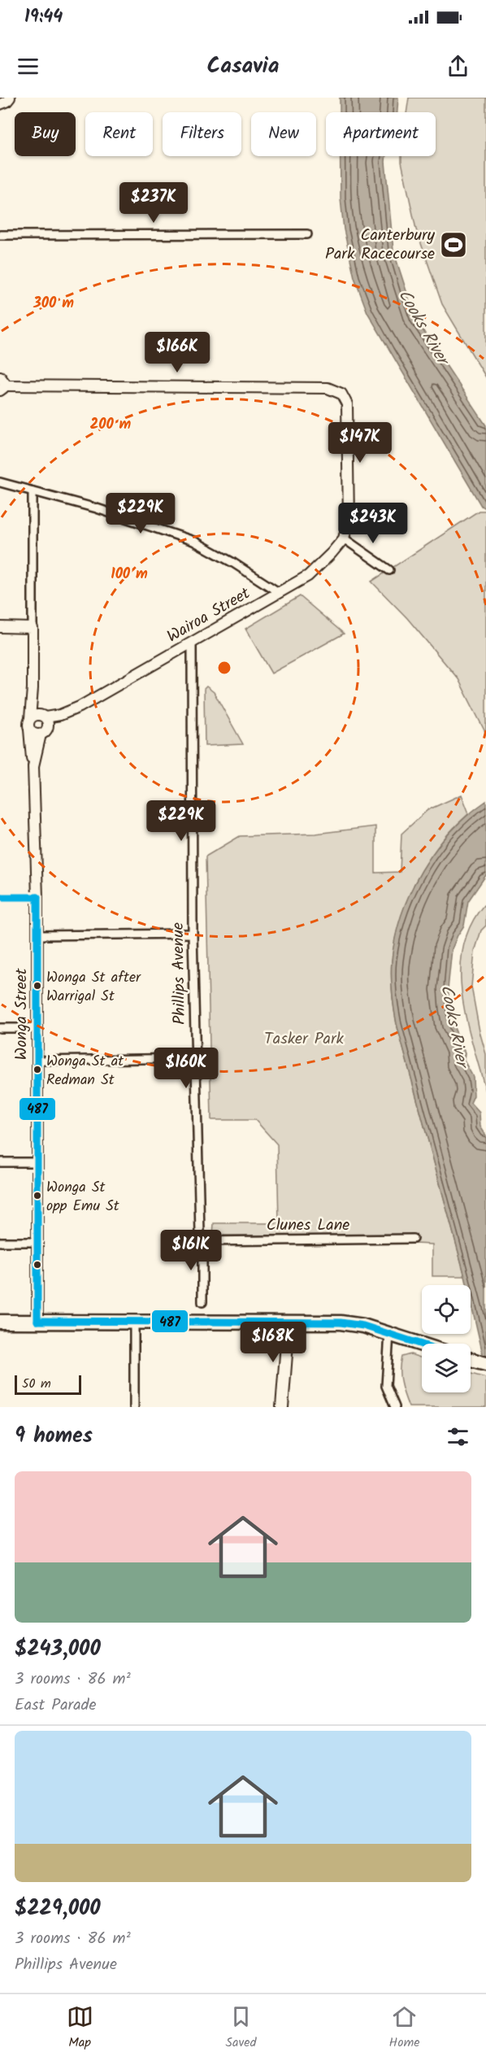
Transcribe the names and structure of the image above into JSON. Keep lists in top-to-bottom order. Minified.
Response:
{"streets":{"street":["Wairoa Street","Phillips Avenue","Wonga Street","Clunes Lane"]},"crossings":[["Wairoa Street","Phillips Avenue"],["Wairoa Street","Wonga Street"],["Phillips Avenue","Clunes Lane"]],"water":["Cooks River"],"parks":["Tasker Park"],"places":{"sports":["Canterbury Park Racecourse"],"other":["Wonga St after Warrigal St","Wonga St at Redman St","Wonga St opp Emu St"]},"lines":["transit line 487"],"scale_bar":"50 m","page":{"status":"19:44","header":"Casavia","chip":["Buy","Rent","Filters","New","Apartment"],"price":["$237K","$166K","$147K","$229K","$243K","$229K","$160K","$161K","$168K"],"scale":"50 m","heading":"9 homes","list":[{"name":"$243,000","note":"3 rooms · 86 m² · East Parade"},{"name":"$229,000","note":"3 rooms · 86 m² · Phillips Avenue"}],"tabs":["Map","Saved","Home"]},"rings":["300 m","200 m","100 m"]}
